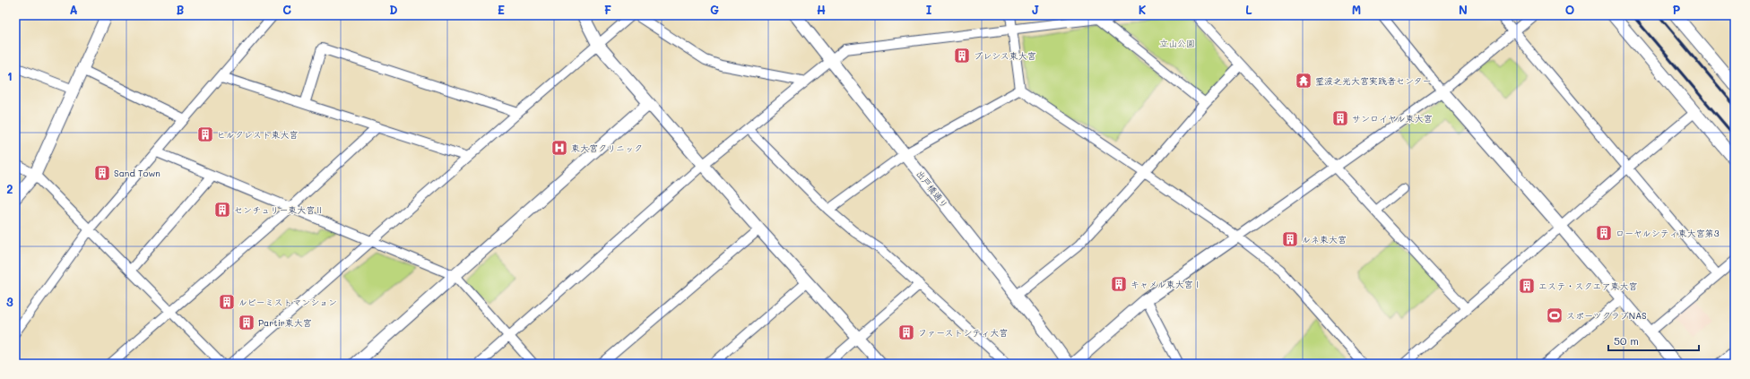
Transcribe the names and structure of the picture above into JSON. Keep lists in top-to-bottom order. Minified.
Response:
{"streets":{"street":["出戸橋通り"]},"parks":["立山公園"],"places":{"building":["プレシス東大宮","サンロイヤル東大宮","ヒルクレスト東大宮","Sand Town","センチュリー東大宮Ⅱ","ローヤルシティ東大宮第3","ルネ東大宮","キャメル東大宮Ⅰ","エステ・スクエア東大宮","ルビーミストマンション","Partir東大宮","ファーストシティ大宮"],"temple":["霊波之光大宮実践者センター"],"hospital":["東大宮クリニック"],"sports":["スポーツクラブNAS"]},"scale_bar":"50 m","grid":{"columns":["A","B","C","D","E","F","G","H","I","J","K","L","M","N","O","P"],"rows":["1","2","3"]}}
